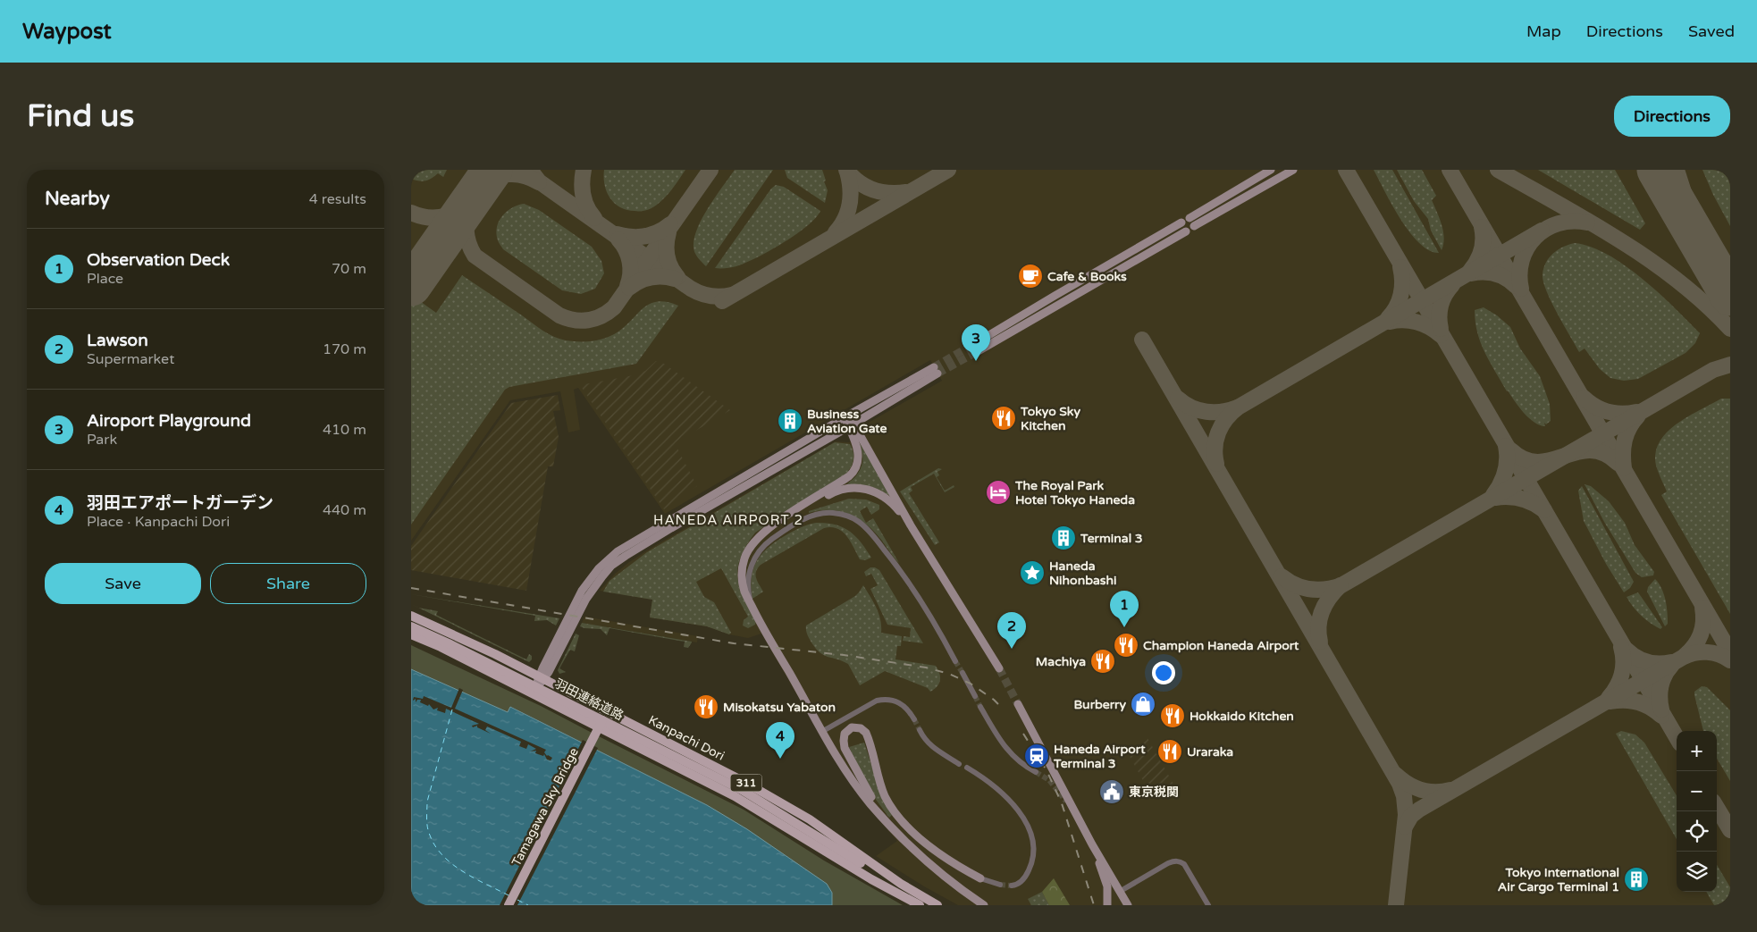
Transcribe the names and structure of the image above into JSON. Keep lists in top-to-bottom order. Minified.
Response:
{"streets":{"main road":["羽田連絡道路","Kanpachi Dori","311","Tamagawa Sky Bridge"]},"crossings":[["羽田連絡道路","Tamagawa Sky Bridge"]],"districts":["HANEDA AIRPORT 2"],"places":{"cafe":["Cafe & Books"],"restaurant":["Tokyo Sky Kitchen","Champion Haneda Airport","Machiya","Misokatsu Yabaton","Hokkaido Kitchen","Uraraka"],"building":["Business Aviation Gate","Terminal 3","Tokyo International Air Cargo Terminal 1"],"hotel":["The Royal Park Hotel Tokyo Haneda"],"place":["Haneda Nihonbashi"],"shop":["Burberry"],"station":["Haneda Airport Terminal 3"],"public building":["東京税関"]},"page":{"header":"Waypost","nav":["Map","Directions","Saved"],"buttons":["Directions",["Save","Share"]],"title":"Find us","heading":["Nearby","4 results"],"list":[{"mark":"1","name":"Observation Deck","note":"Place","value":"70 m"},{"mark":"2","name":"Lawson","note":"Supermarket","value":"170 m"},{"mark":"3","name":"Airoport Playground","note":"Park","value":"410 m"},{"mark":"4","name":"羽田エアポートガーデン","note":"Place · Kanpachi Dori","value":"440 m"}],"pins":["3","1","2","4"],"map_buttons":["+","−"]}}
